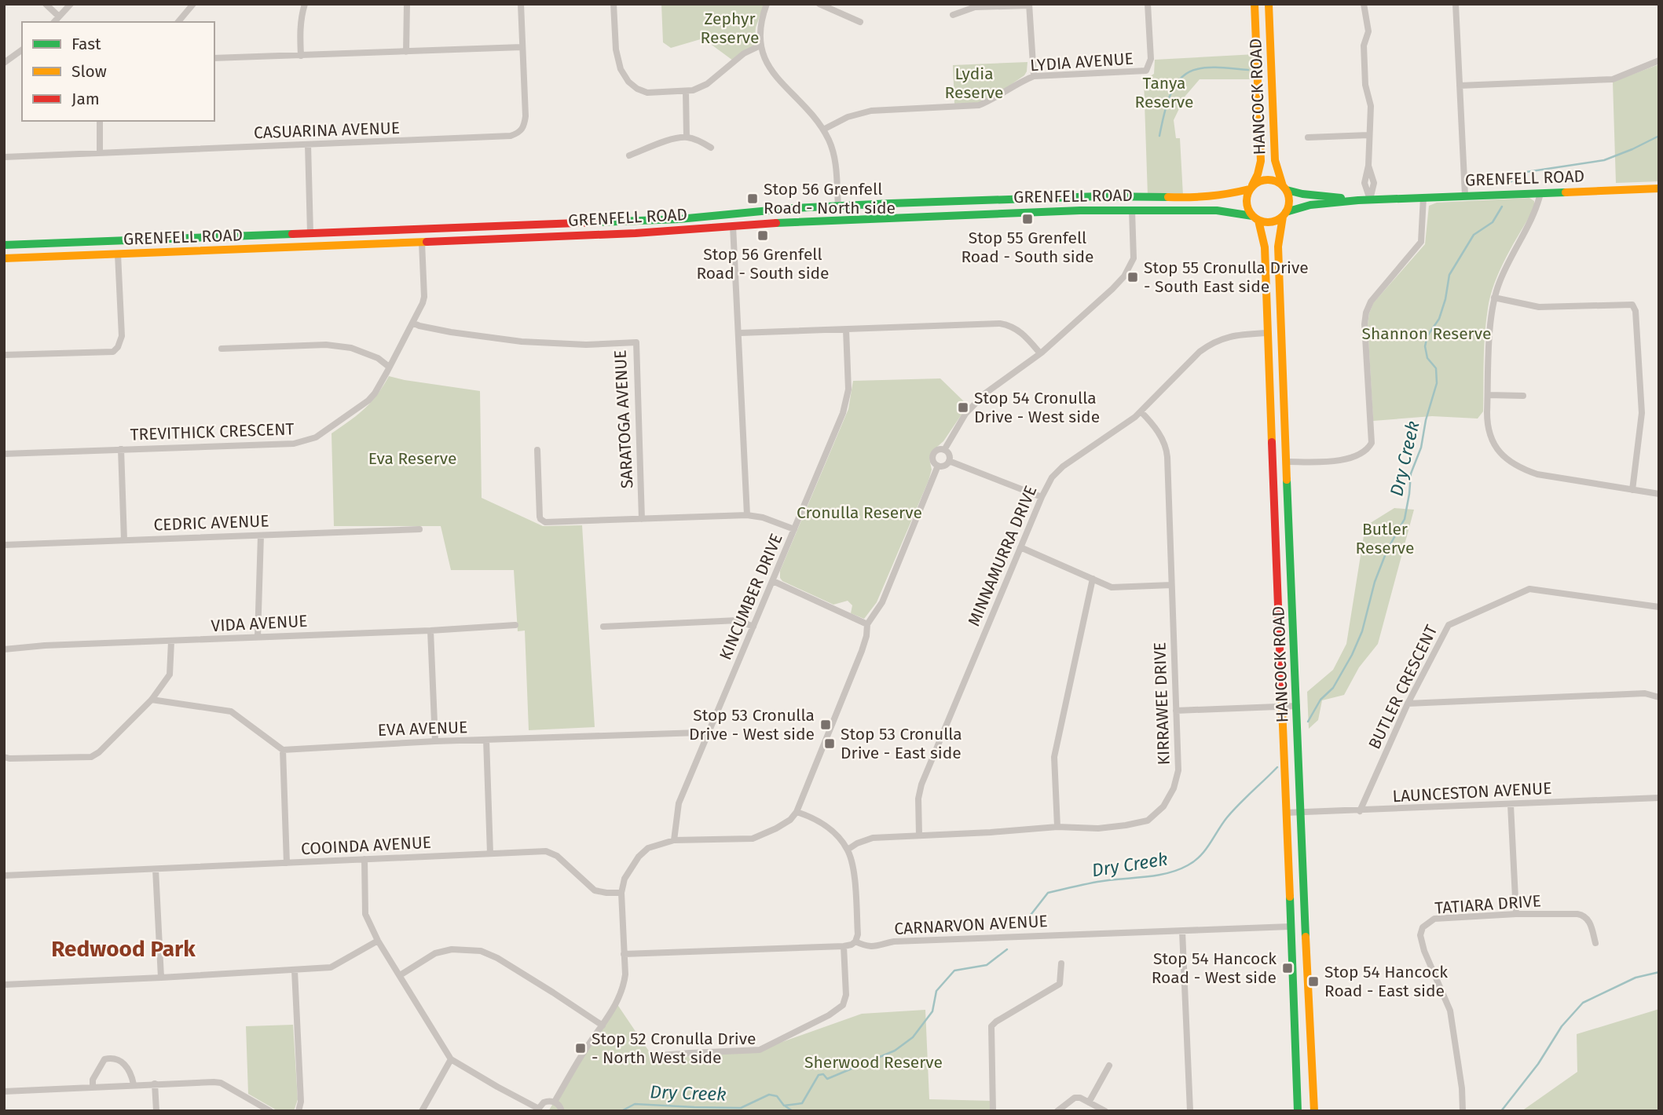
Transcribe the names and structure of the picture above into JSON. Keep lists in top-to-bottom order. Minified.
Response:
{"streets":{"main road":["HANCOCK ROAD","GRENFELL ROAD"],"street":["LYDIA AVENUE","CASUARINA AVENUE","SARATOGA AVENUE","TREVITHICK CRESCENT","CEDRIC AVENUE","MINNAMURRA DRIVE","KINCUMBER DRIVE","VIDA AVENUE","BUTLER CRESCENT","KIRRAWEE DRIVE","EVA AVENUE","LAUNCESTON AVENUE","COOINDA AVENUE","TATIARA DRIVE","CARNARVON AVENUE"]},"crossings":[["HANCOCK ROAD","GRENFELL ROAD"],["HANCOCK ROAD","MINNAMURRA DRIVE"],["HANCOCK ROAD","LAUNCESTON AVENUE"],["HANCOCK ROAD","CARNARVON AVENUE"],["GRENFELL ROAD","TREVITHICK CRESCENT"],["SARATOGA AVENUE","TREVITHICK CRESCENT"],["MINNAMURRA DRIVE","KIRRAWEE DRIVE"],["KINCUMBER DRIVE","EVA AVENUE"],["BUTLER CRESCENT","LAUNCESTON AVENUE"]],"districts":["Redwood Park"],"water":["Dry Creek"],"parks":["Zephyr Reserve","Lydia Reserve","Tanya Reserve","Shannon Reserve","Eva Reserve","Cronulla Reserve","Butler Reserve","Sherwood Reserve"],"places":{"transit":["Stop 56 Grenfell Road - North side","Stop 55 Grenfell Road - South side","Stop 56 Grenfell Road - South side","Stop 55 Cronulla Drive - South East side","Stop 54 Cronulla Drive - West side","Stop 53 Cronulla Drive - West side","Stop 53 Cronulla Drive - East side","Stop 54 Hancock Road - West side","Stop 54 Hancock Road - East side","Stop 52 Cronulla Drive - North West side"]},"legend":["Fast","Slow","Jam"]}
